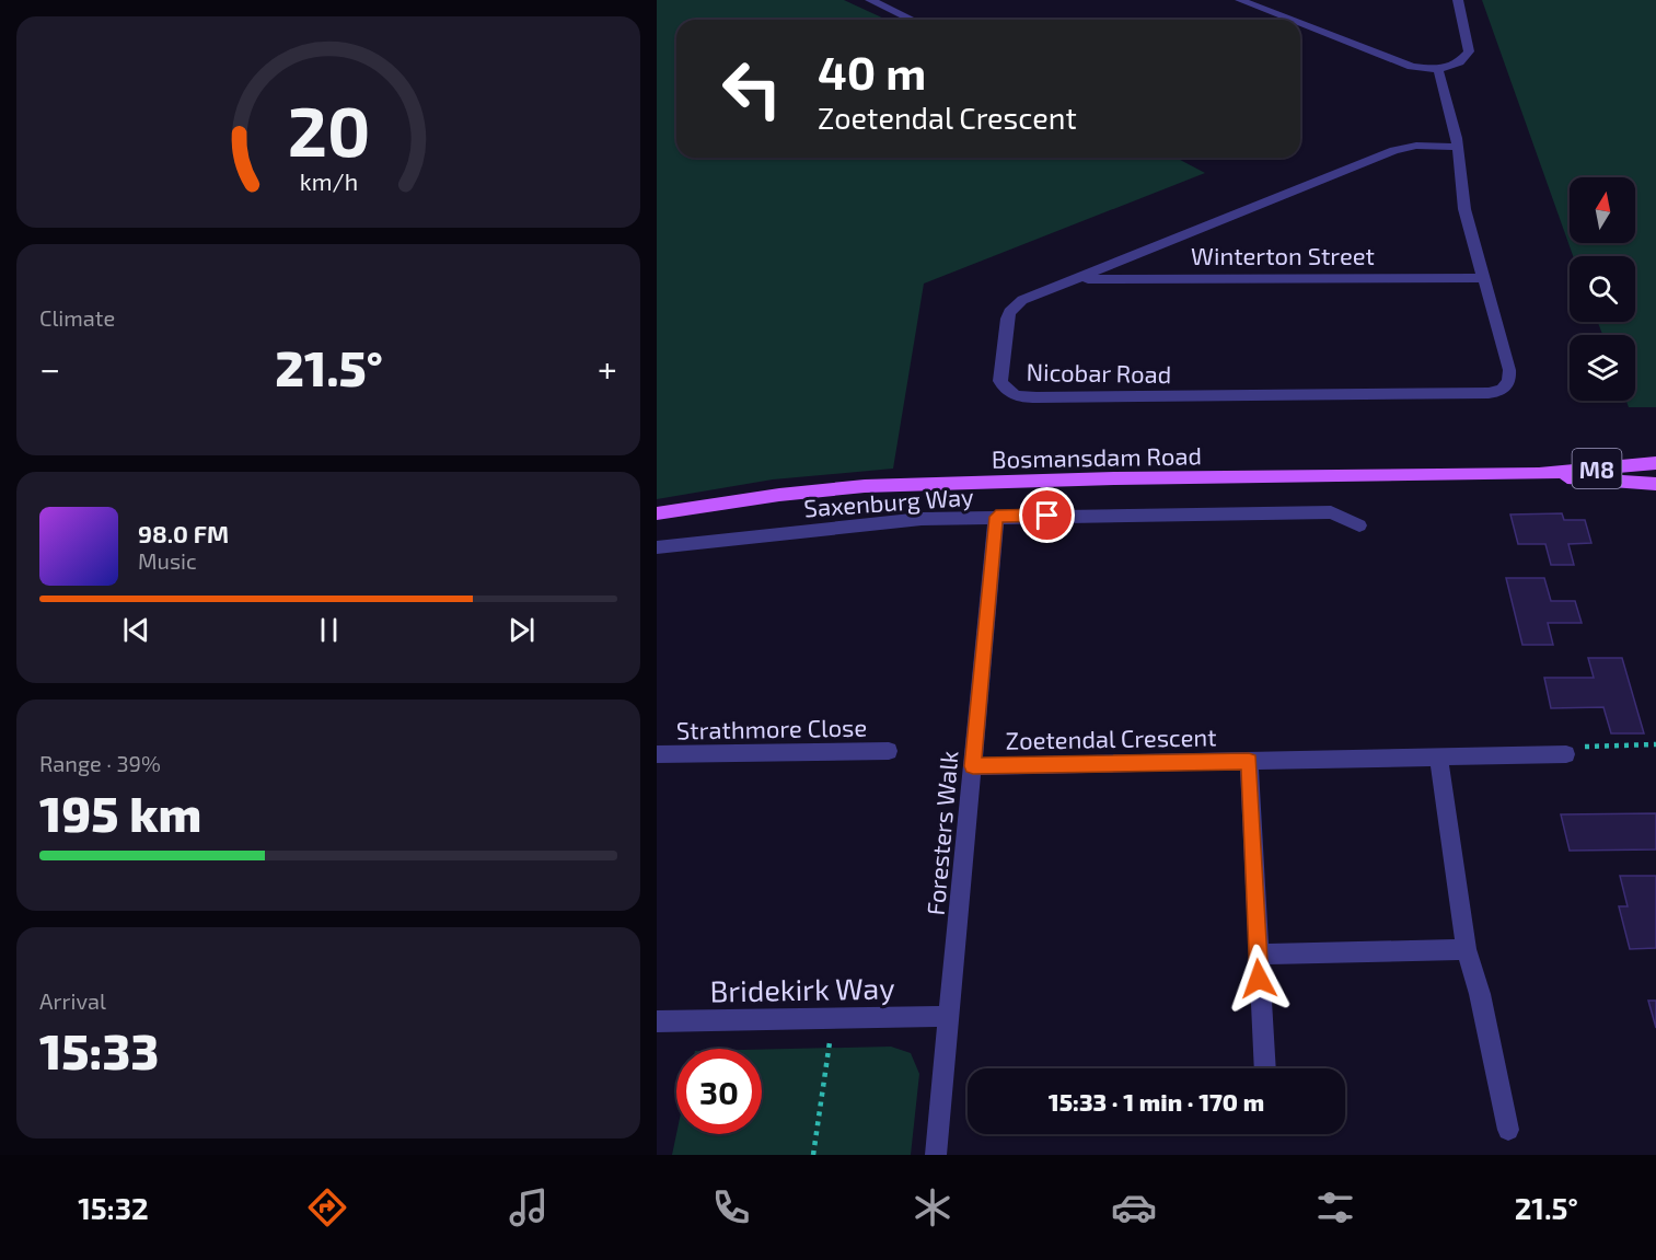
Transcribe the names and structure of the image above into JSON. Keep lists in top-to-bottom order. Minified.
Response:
{"streets":{"main road":["Bosmansdam Road","M8"],"street":["Winterton Street","Nicobar Road","Saxenburg Way","Strathmore Close","Zoetendal Crescent","Foresters Walk","Bridekirk Way"]},"crossings":[["Winterton Street","Nicobar Road"],["Saxenburg Way","Foresters Walk"],["Zoetendal Crescent","Foresters Walk"],["Foresters Walk","Bridekirk Way"]],"north":"top","page":{"turn":["40 m","Zoetendal Crescent"],"tile":["Climate",["Range · 39%","195 km"],["Arrival","15:33"]],"heat":["−","21.5°","+"],"song":["98.0 FM","Music"],"limit":"30","trip":"15:33 · 1 min · 170 m","tabs":["15:32","21.5°"],"gauge":["20","km/h"]}}
